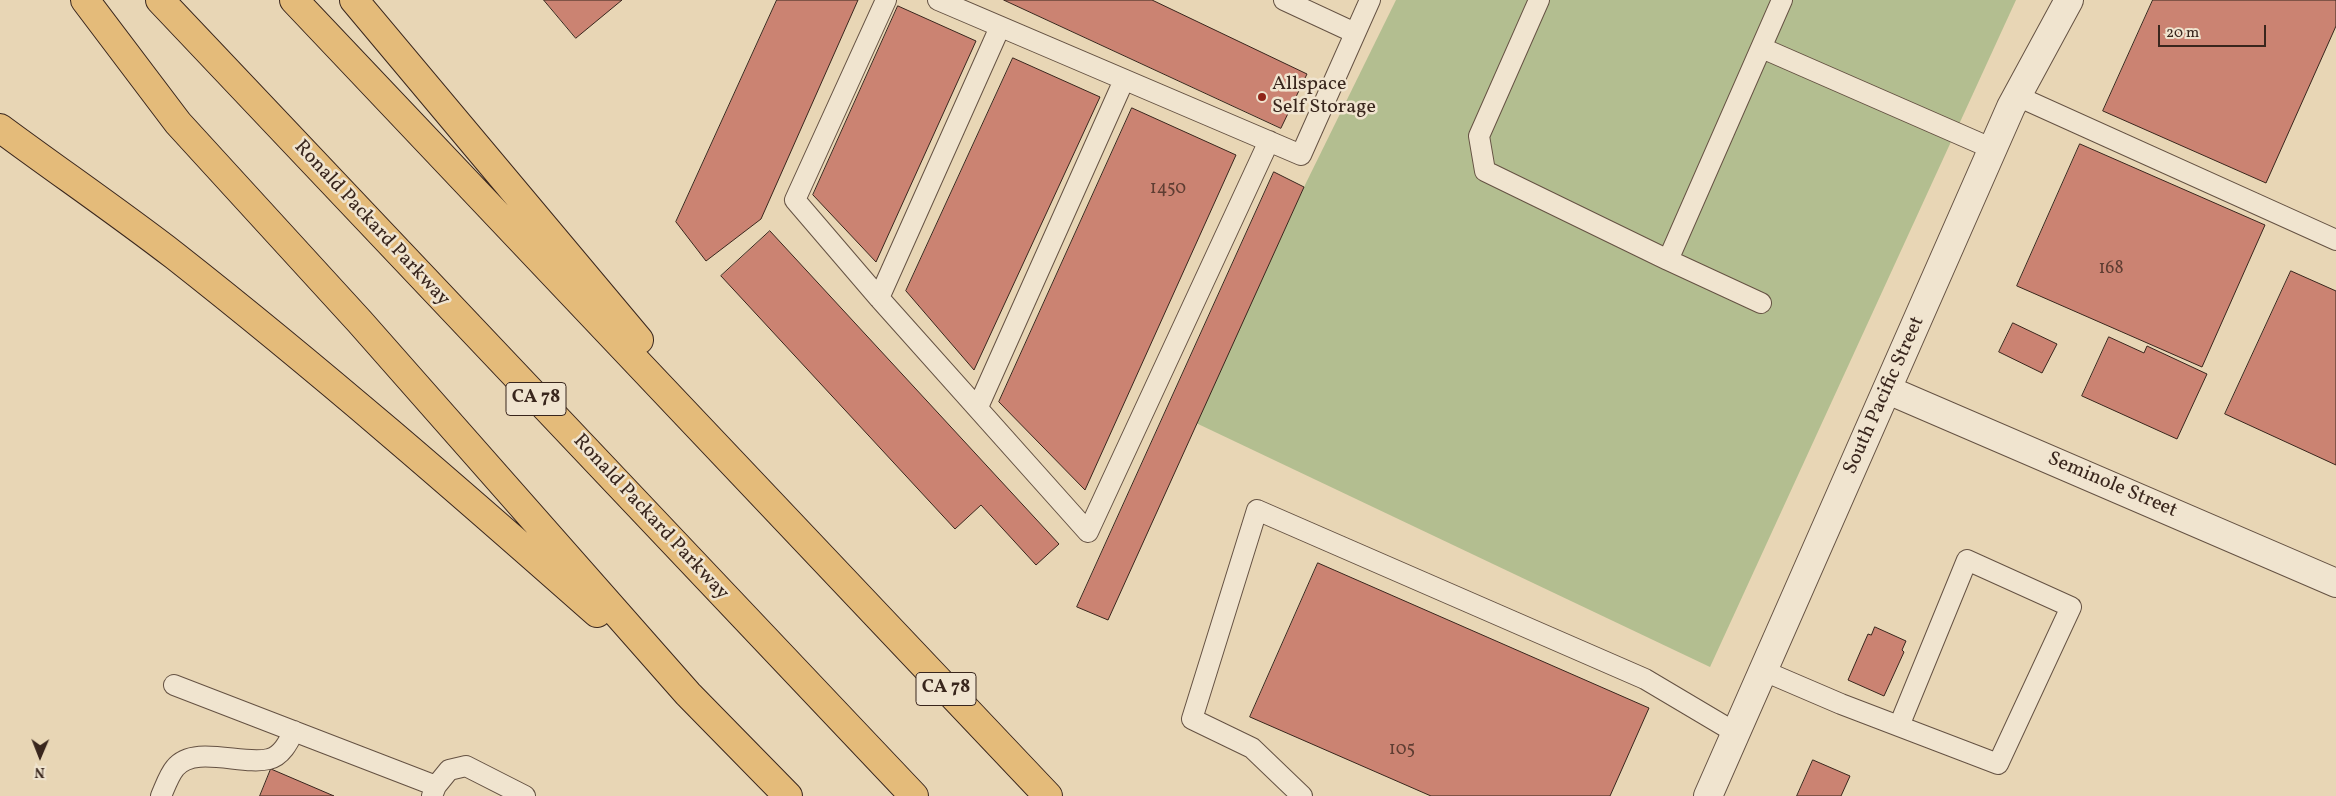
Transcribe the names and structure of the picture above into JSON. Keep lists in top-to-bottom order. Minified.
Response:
{"streets":{"highway":["Ronald Packard Parkway","CA 78"],"street":["South Pacific Street","Seminole Street"]},"crossings":[["South Pacific Street","Seminole Street"]],"places":["Allspace Self Storage"],"house_numbers":["1450","168","105"],"scale_bar":"20 m","north":"bottom"}
